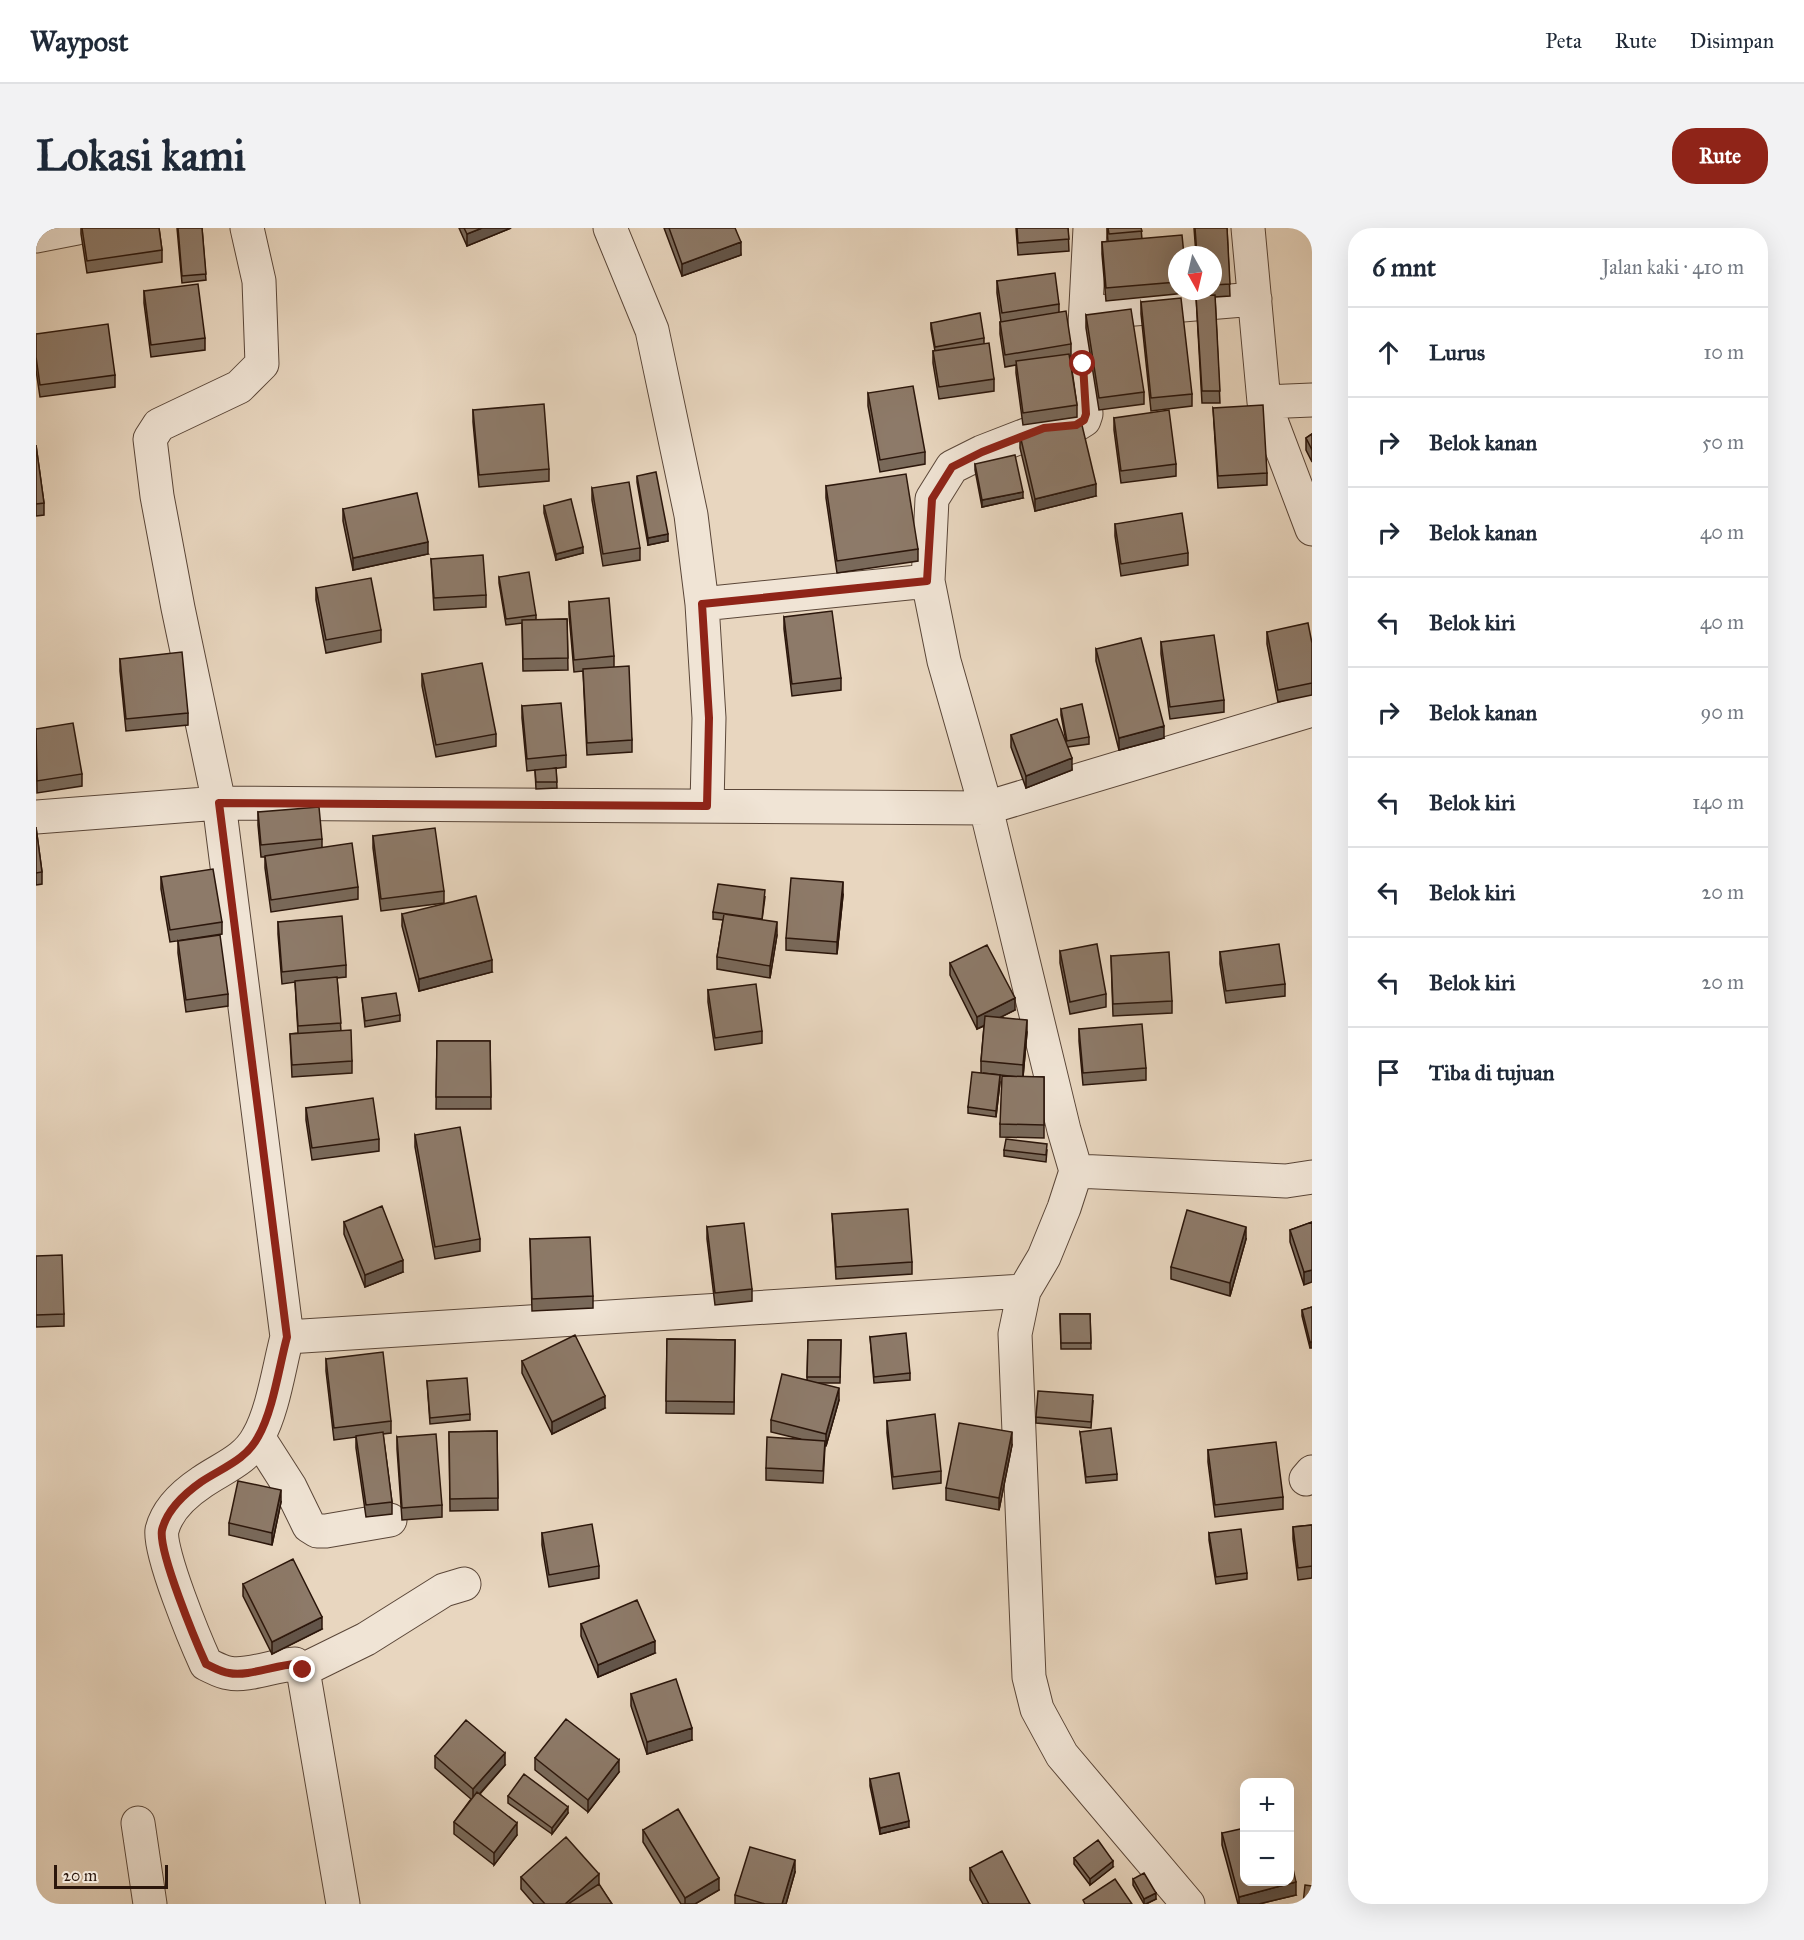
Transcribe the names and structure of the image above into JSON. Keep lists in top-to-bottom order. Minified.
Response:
{"scale_bar":"20 m","north":"bottom","page":{"header":"Waypost","nav":["Peta","Rute","Disimpan"],"buttons":"Rute","title":"Lokasi kami","heading":["6 mnt","Jalan kaki · 410 m"],"list":[["Lurus","10 m"],["Belok kanan","50 m"],["Belok kanan","40 m"],["Belok kiri","40 m"],["Belok kanan","90 m"],["Belok kiri","140 m"],["Belok kiri","20 m"],["Belok kiri","20 m"],"Tiba di tujuan"],"map_buttons":["+","−"],"scale":"20 m"}}
